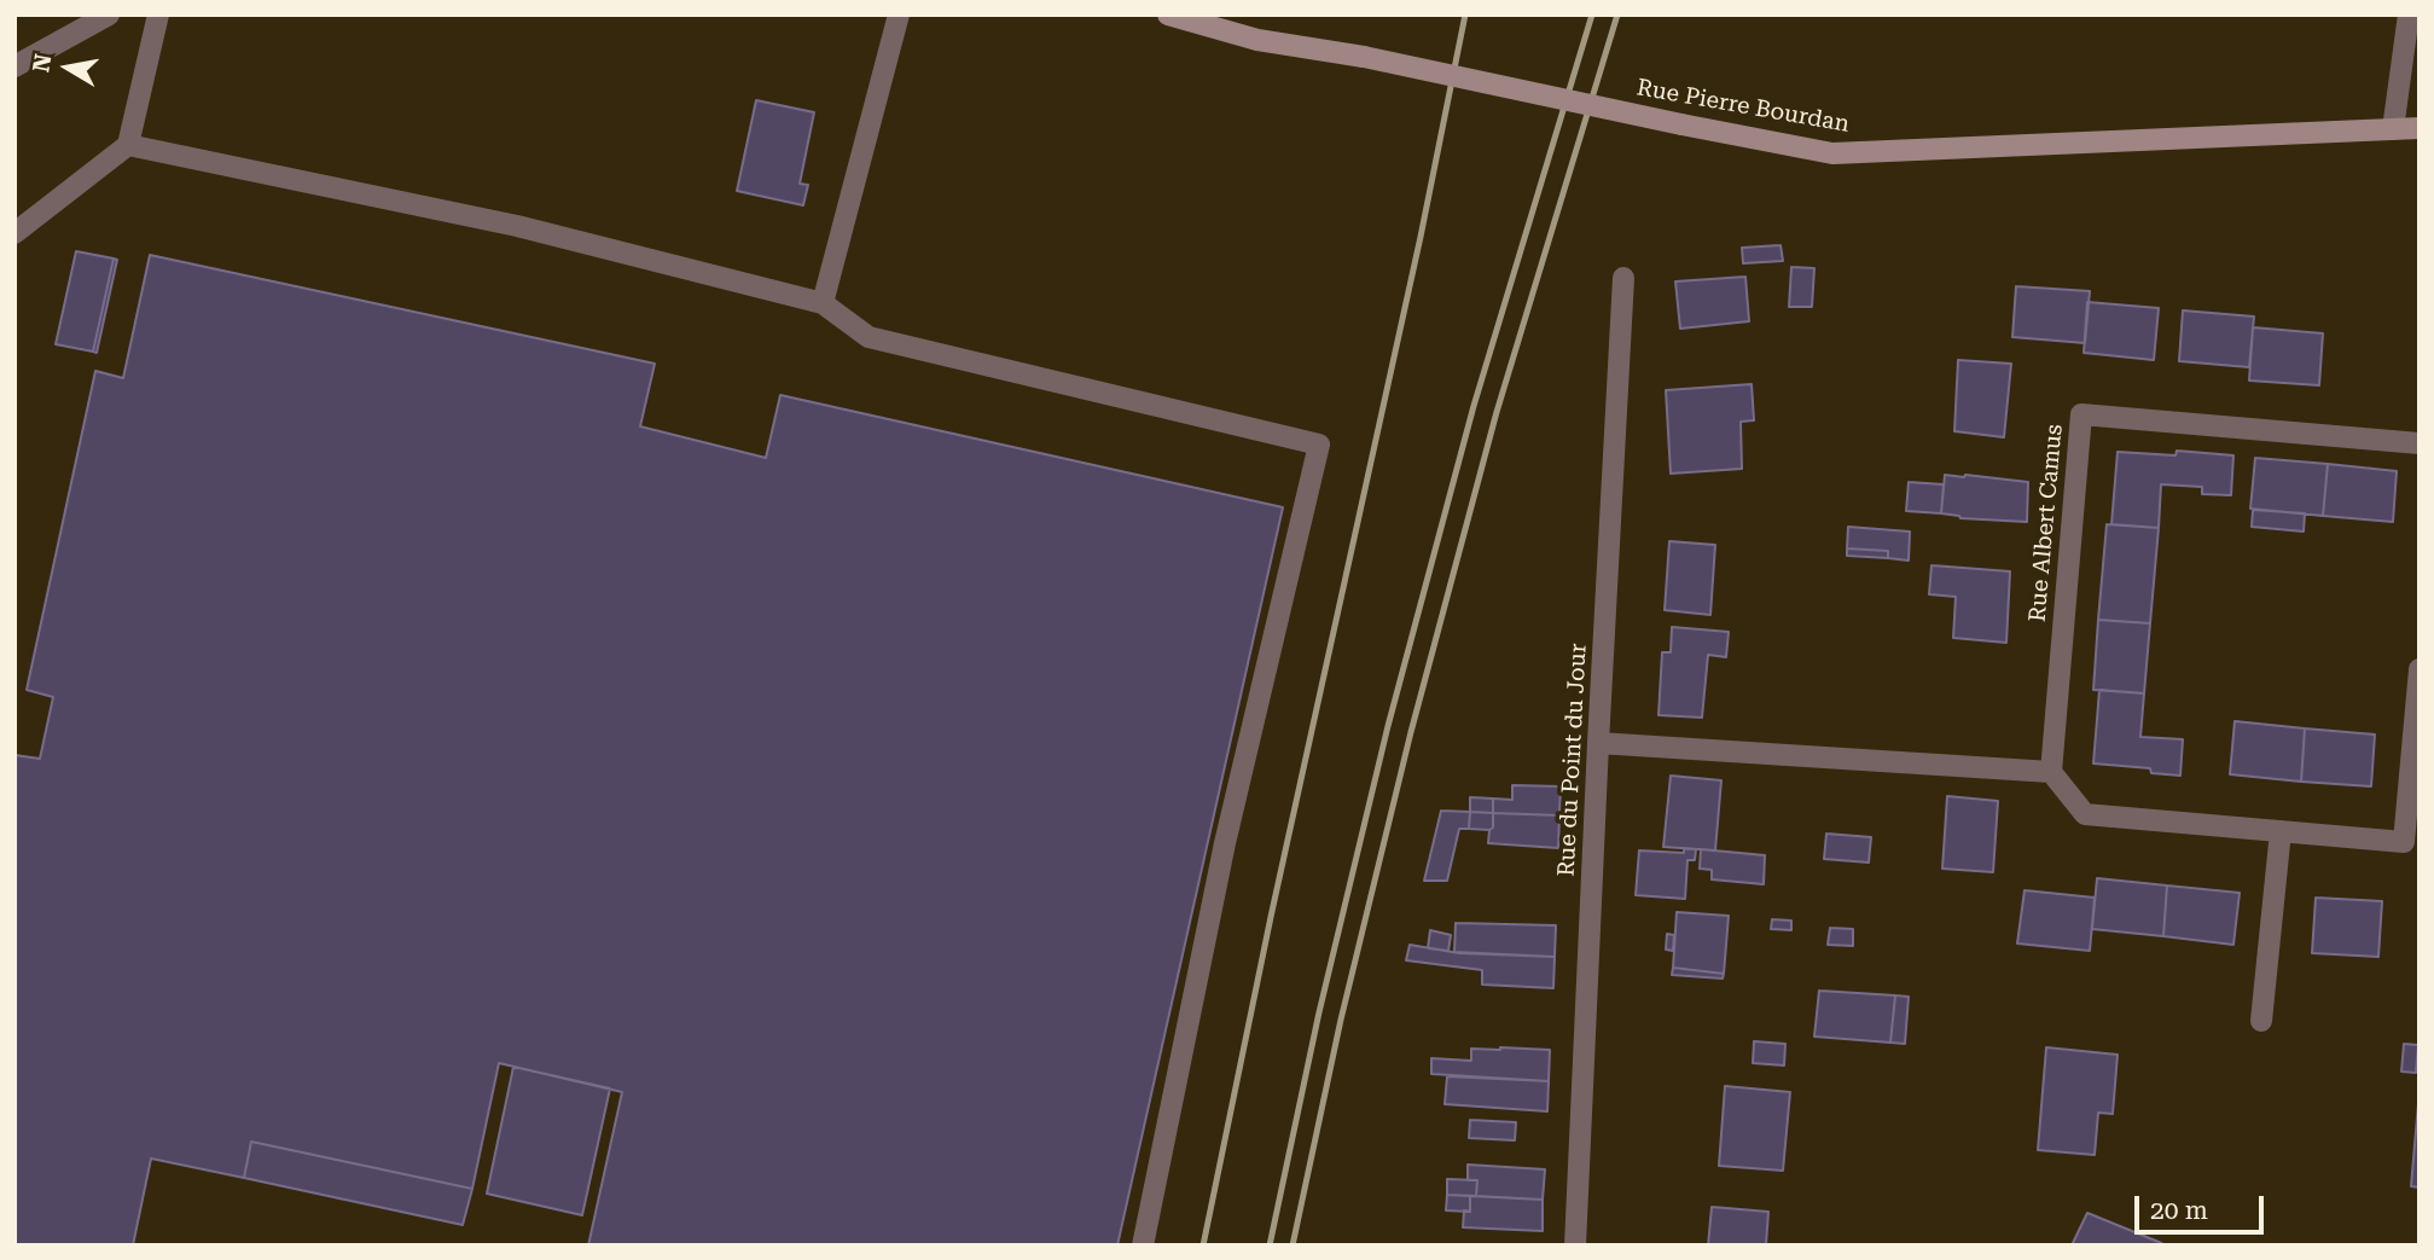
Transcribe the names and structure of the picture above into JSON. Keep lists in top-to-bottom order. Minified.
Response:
{"streets":{"street":["Rue Pierre Bourdan","Rue Albert Camus","Rue du Point du Jour"]},"scale_bar":"20 m","north":"left"}
